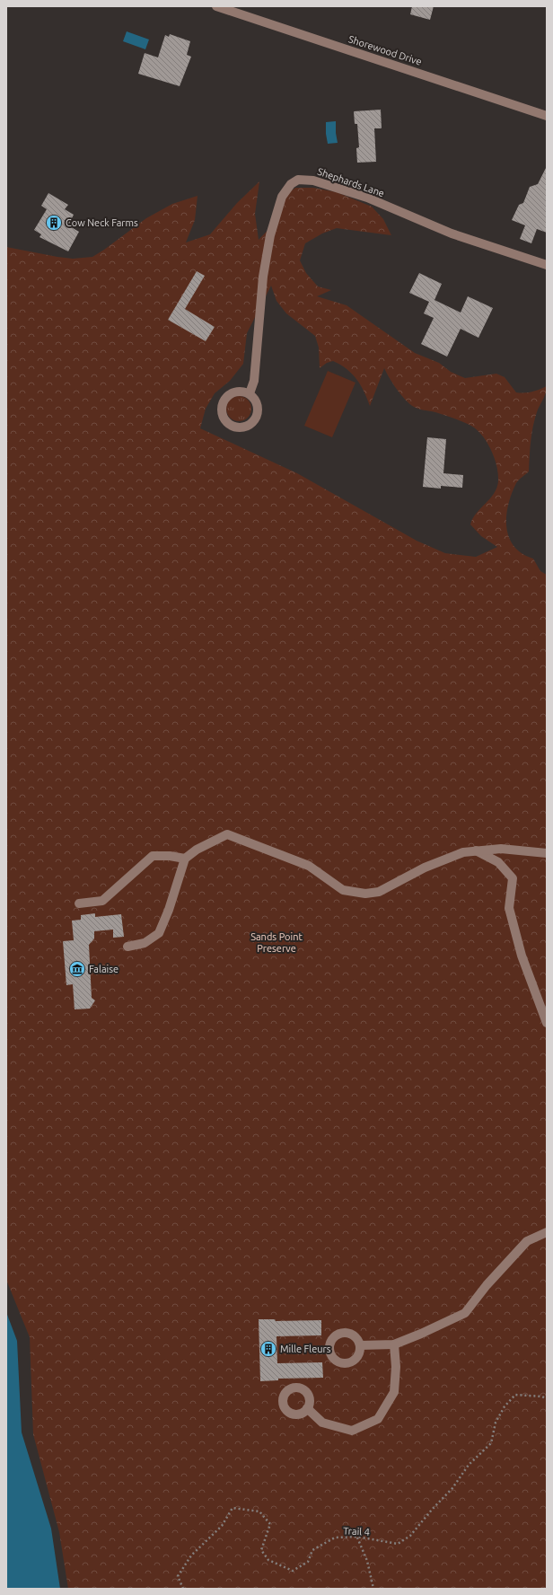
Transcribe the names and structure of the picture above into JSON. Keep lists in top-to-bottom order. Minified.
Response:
{"streets":{"street":["Shorewood Drive","Shephards Lane"],"path":["Trail 4"]},"parks":["Sands Point Preserve"],"places":{"building":["Cow Neck Farms","Mille Fleurs"],"museum":["Falaise"]}}
